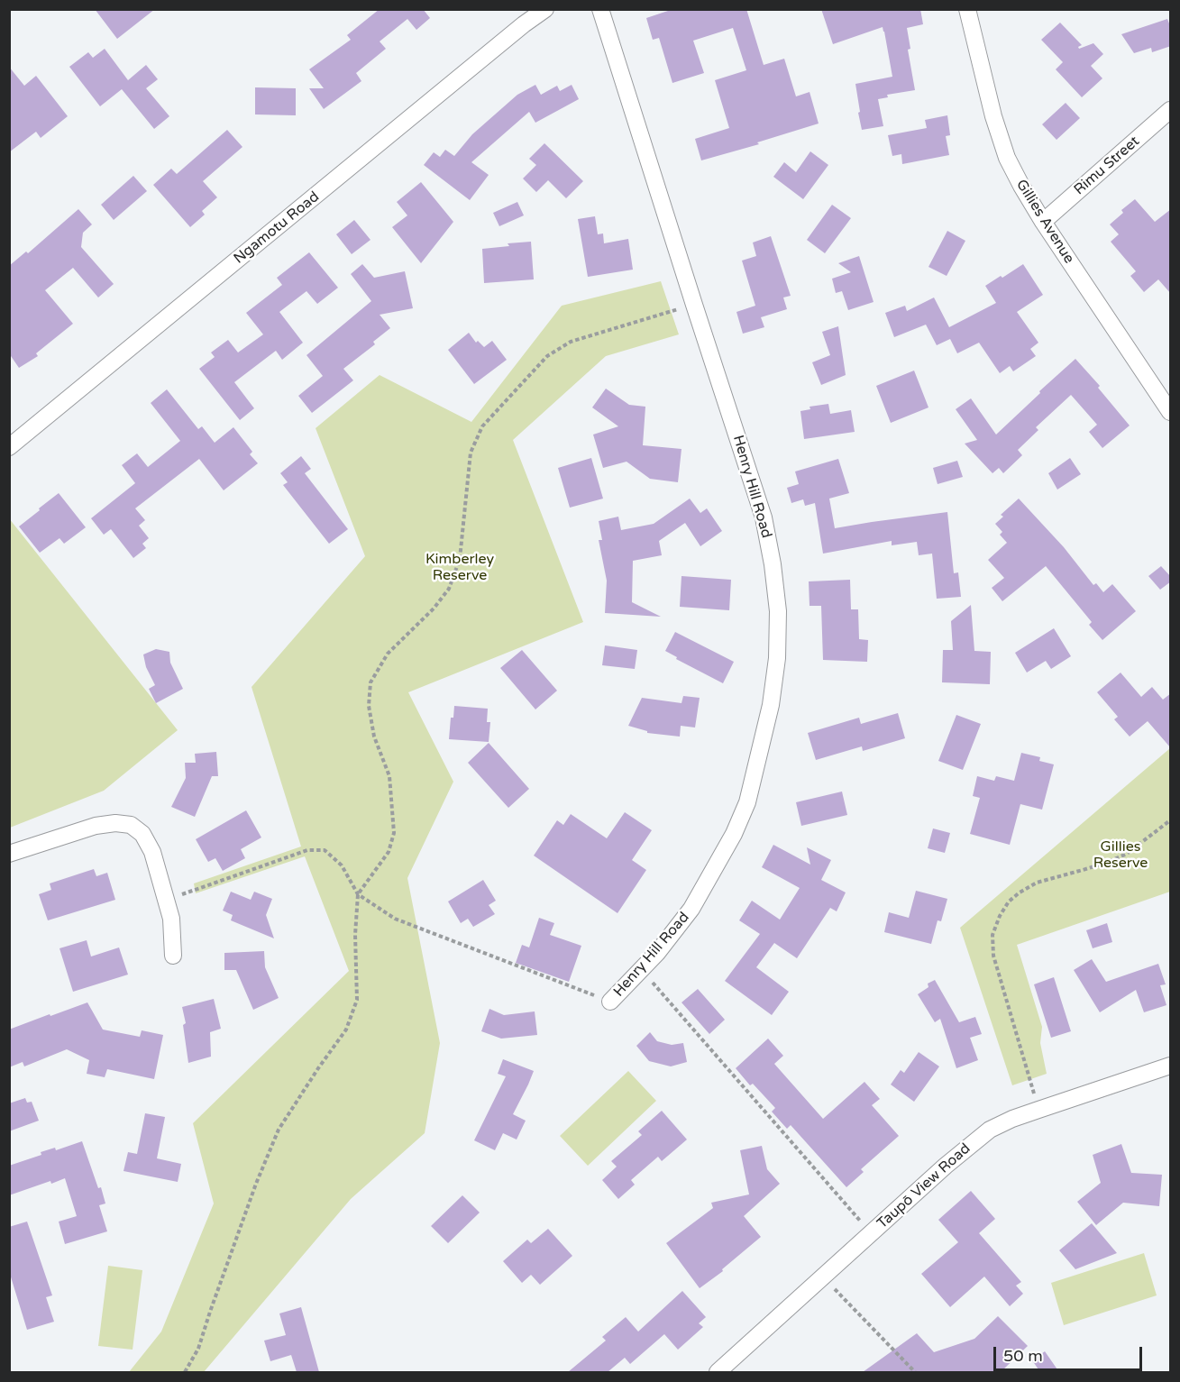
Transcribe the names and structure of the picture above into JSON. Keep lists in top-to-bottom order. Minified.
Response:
{"streets":{"street":["Rimu Street","Gillies Avenue","Ngamotu Road","Henry Hill Road","Taupō View Road"]},"crossings":[["Rimu Street","Gillies Avenue"]],"parks":["Kimberley Reserve","Gillies Reserve"],"scale_bar":"50 m"}
